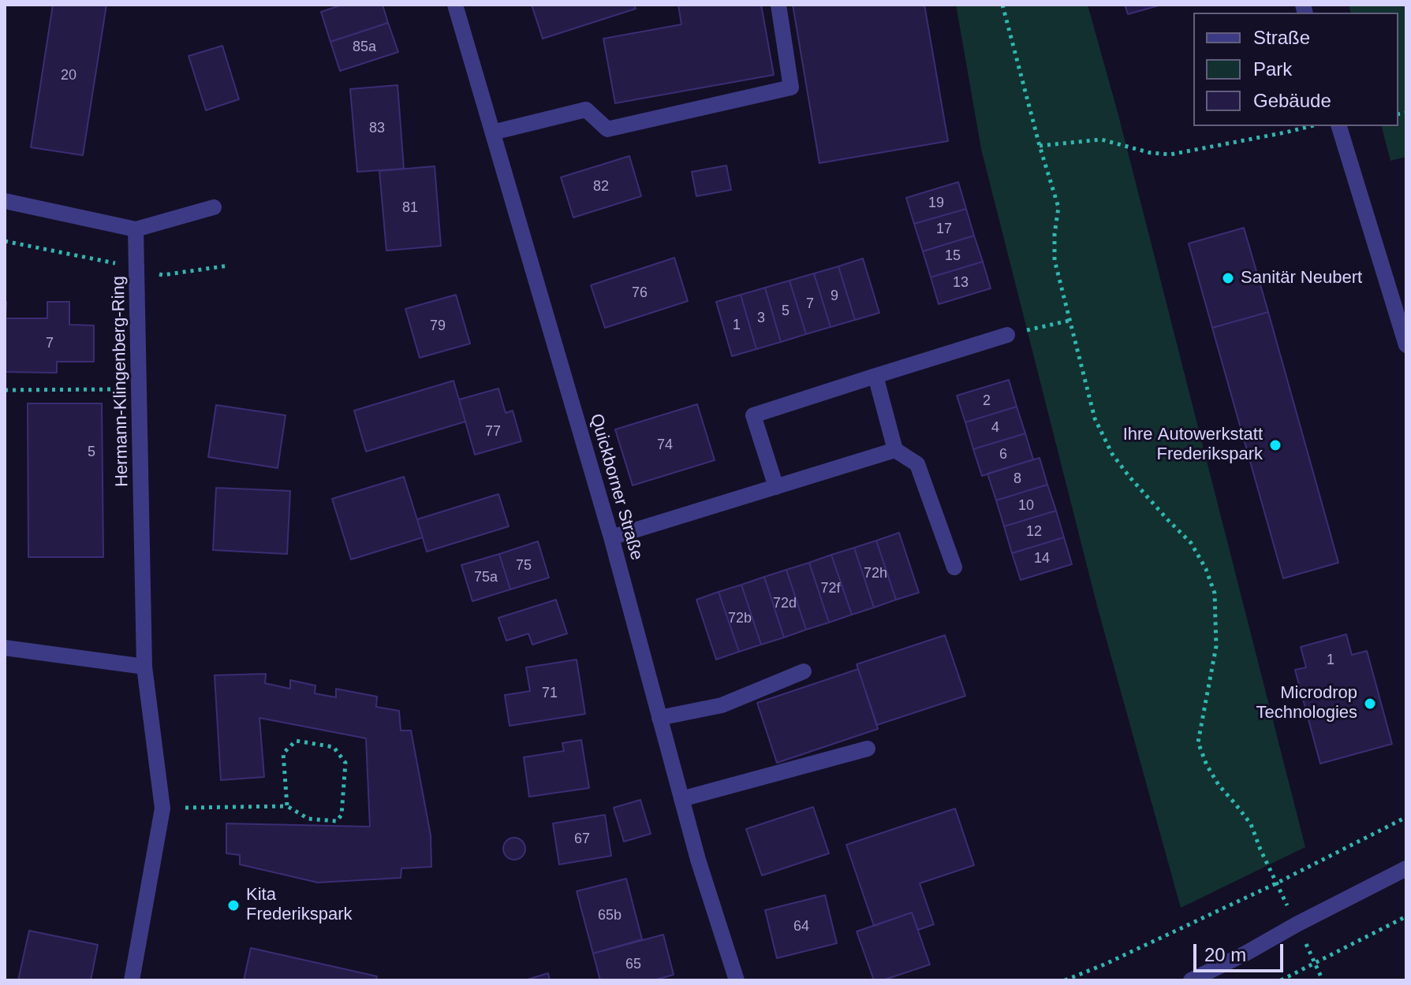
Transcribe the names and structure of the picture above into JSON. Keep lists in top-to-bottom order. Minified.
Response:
{"streets":{"street":["Hermann-Klingenberg-Ring","Quickborner Straße"]},"places":["Sanitär Neubert","Ihre Autowerkstatt Frederikspark","Microdrop Technologies","Kita Frederikspark"],"house_numbers":["85a","20","83","82","19","81","17","15","13","76","9","7","5","3","1","79","7","2","4","77","74","5","6","8","10","12","14","75","72h","75a","72f","72d","72b","1","71","67","65b","64","65"],"legend":["Straße","Park","Gebäude"],"scale_bar":"20 m"}
